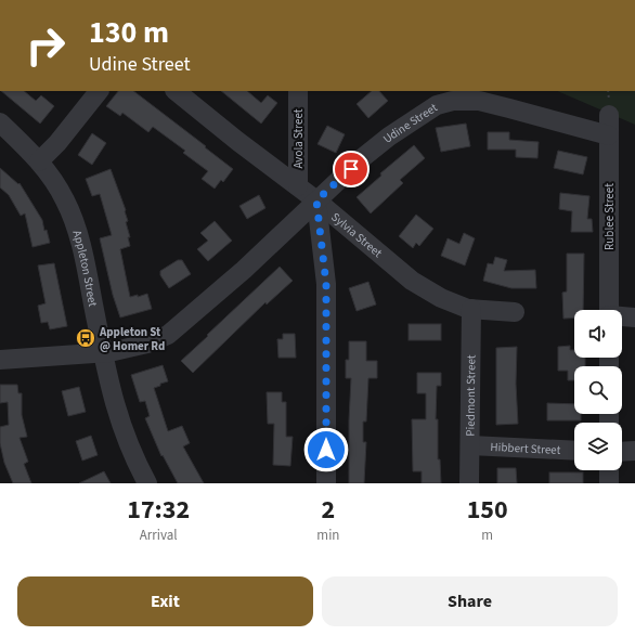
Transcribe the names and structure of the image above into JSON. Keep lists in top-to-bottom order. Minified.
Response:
{"streets":{"street":["Udine Street","Avola Street","Rublee Street","Sylvia Street","Appleton Street","Piedmont Street","Hibbert Street"]},"crossings":[["Udine Street","Rublee Street"],["Udine Street","Sylvia Street"],["Udine Street","Appleton Street"],["Avola Street","Sylvia Street"],["Sylvia Street","Piedmont Street"],["Piedmont Street","Hibbert Street"]],"places":{"bus stop":["Appleton St @ Homer Rd"]},"page":{"turn":["130 m","Udine Street"],"eta":["17:32","Arrival","2","min","150","m"],"buttons":["Exit","Share"]}}
